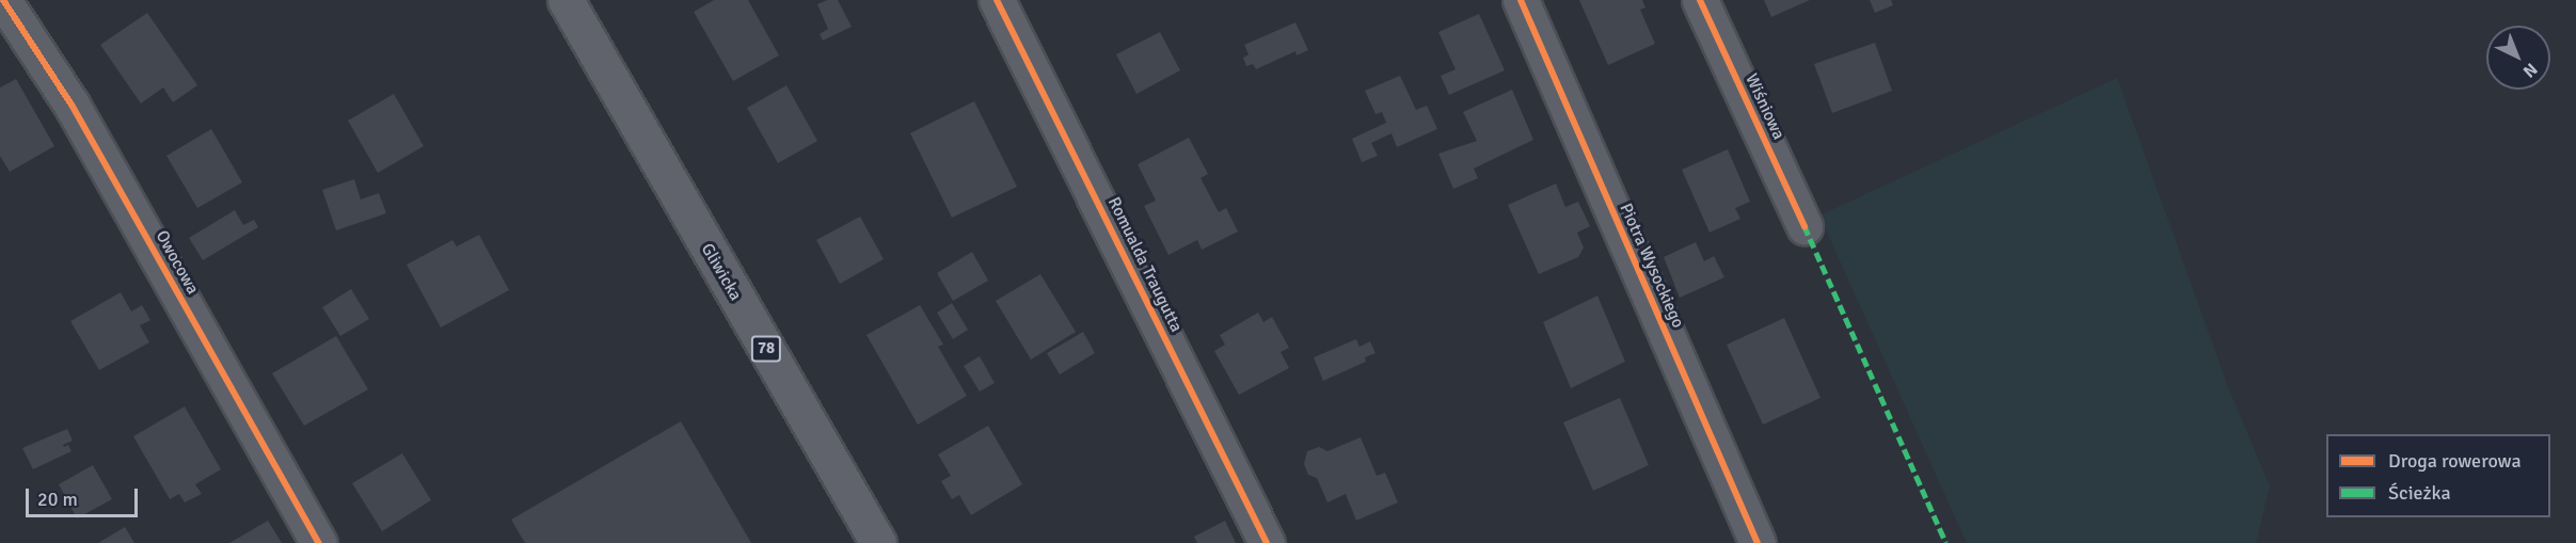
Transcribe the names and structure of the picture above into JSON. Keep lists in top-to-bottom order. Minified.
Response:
{"streets":{"main road":["Gliwicka","78"],"street":["Wiśniowa","Owocowa","Romualda Traugutta","Piotra Wysockiego"]},"legend":["Droga rowerowa","Ścieżka"],"scale_bar":"20 m","north":"bottom right"}
